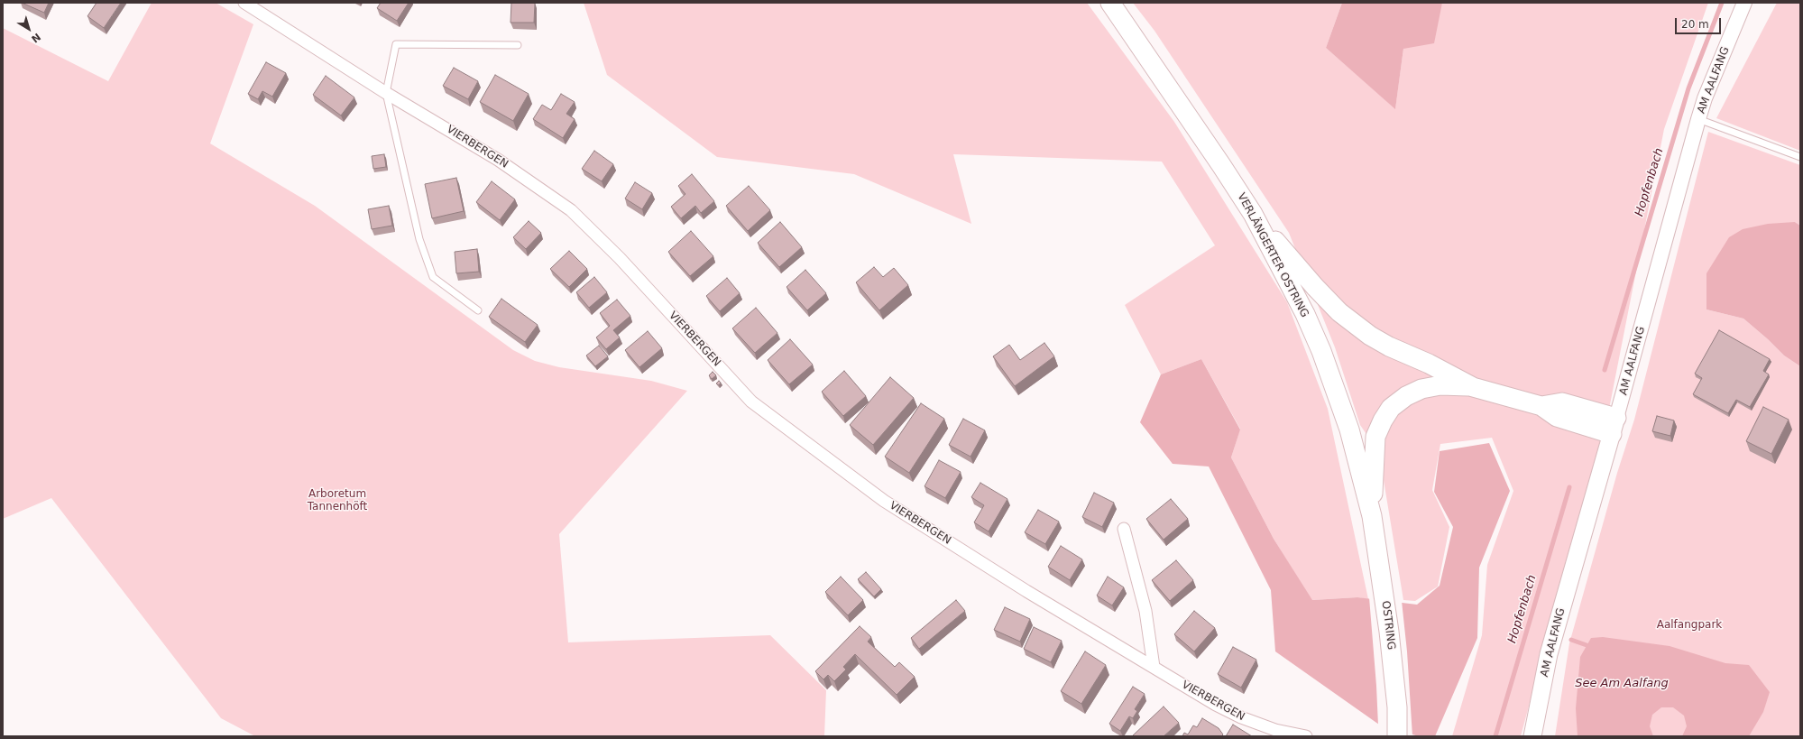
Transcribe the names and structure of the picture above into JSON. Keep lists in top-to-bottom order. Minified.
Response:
{"streets":{"main road":["AM AALFANG","VERLÄNGERTER OSTRING","OSTRING"],"street":["VIERBERGEN"]},"crossings":[["VERLÄNGERTER OSTRING","OSTRING"]],"water":["Hopfenbach","See Am Aalfang"],"parks":["Arboretum Tannenhöft","Aalfangpark"],"scale_bar":"20 m","north":"bottom right"}
